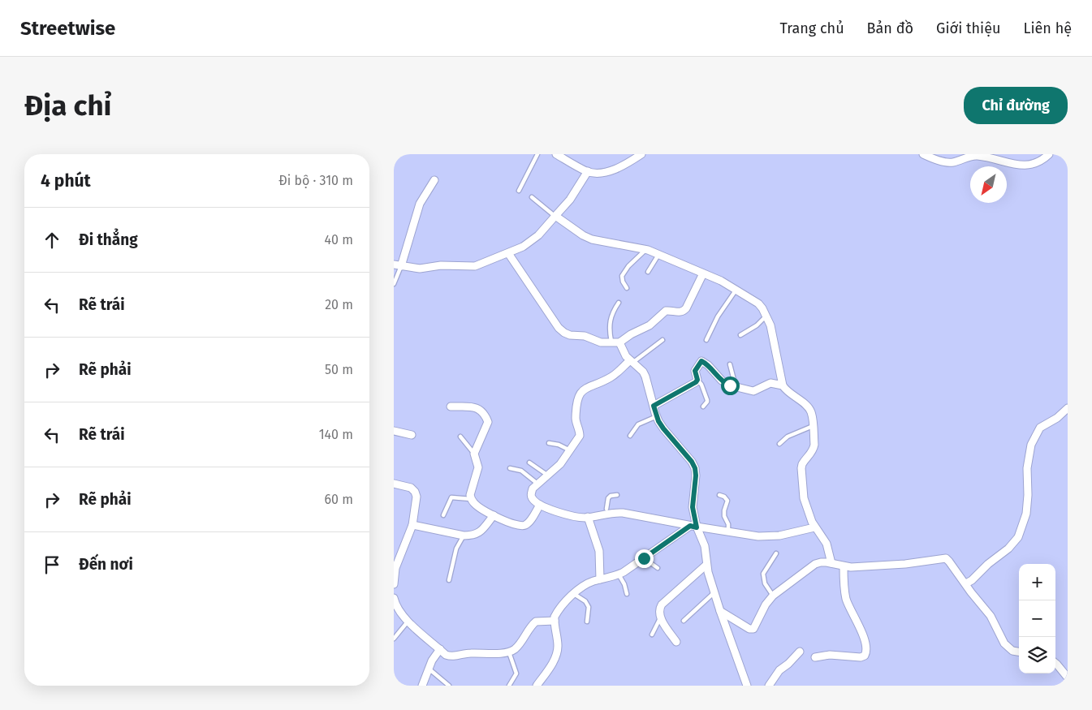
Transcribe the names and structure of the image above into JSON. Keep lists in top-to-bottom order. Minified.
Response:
{"north":"bottom left","page":{"header":"Streetwise","nav":["Trang chủ","Bản đồ","Giới thiệu","Liên hệ"],"buttons":"Chỉ đường","title":"Địa chỉ","heading":["4 phút","Đi bộ · 310 m"],"list":[["Đi thẳng","40 m"],["Rẽ trái","20 m"],["Rẽ phải","50 m"],["Rẽ trái","140 m"],["Rẽ phải","60 m"],"Đến nơi"],"map_buttons":["+","−"]}}
